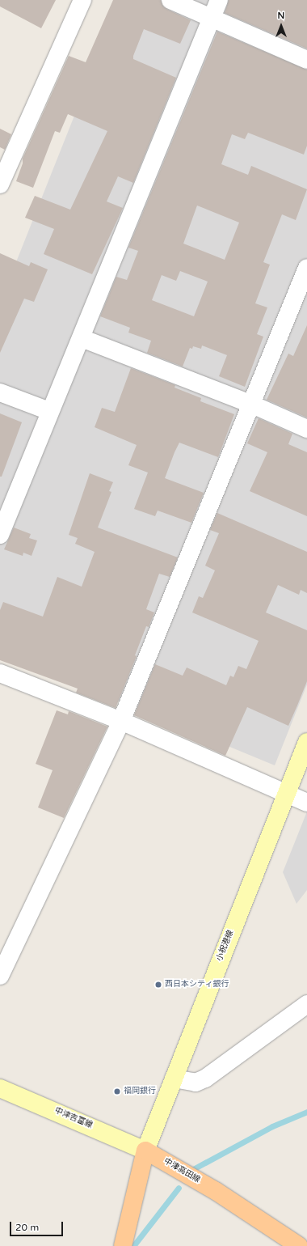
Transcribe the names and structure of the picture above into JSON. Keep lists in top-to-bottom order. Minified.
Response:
{"streets":{"main road":["小祝港線","中津吉富線","中津高田線"]},"crossings":[["小祝港線","中津吉富線"],["小祝港線","中津高田線"],["中津吉富線","中津高田線"]],"places":["西日本シティ銀行","福岡銀行"],"scale_bar":"20 m","north":"top"}
